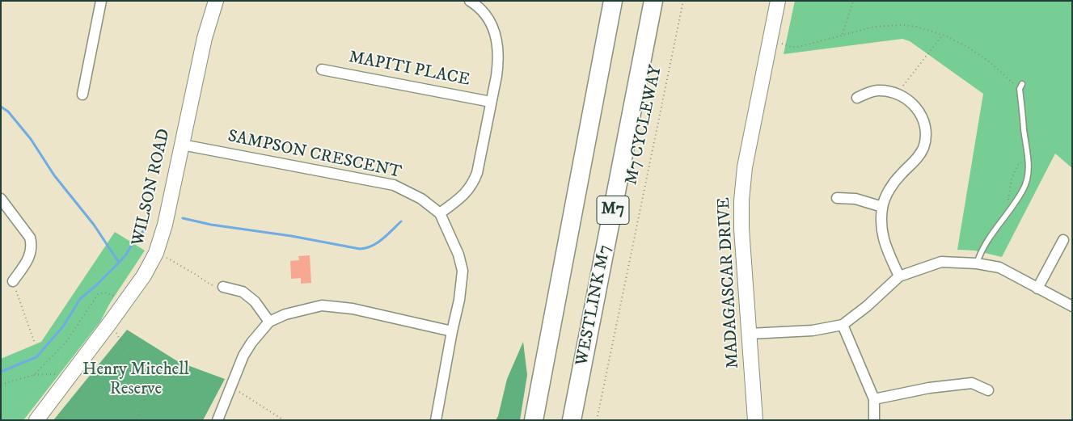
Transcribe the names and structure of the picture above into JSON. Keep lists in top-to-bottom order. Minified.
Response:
{"streets":{"highway":["M7","WESTLINK M7"],"street":["MAPITI PLACE","SAMPSON CRESCENT","WILSON ROAD","MADAGASCAR DRIVE"],"path":["M7 CYCLEWAY"]},"crossings":[["SAMPSON CRESCENT","WILSON ROAD"]],"parks":["Henry Mitchell Reserve"]}
